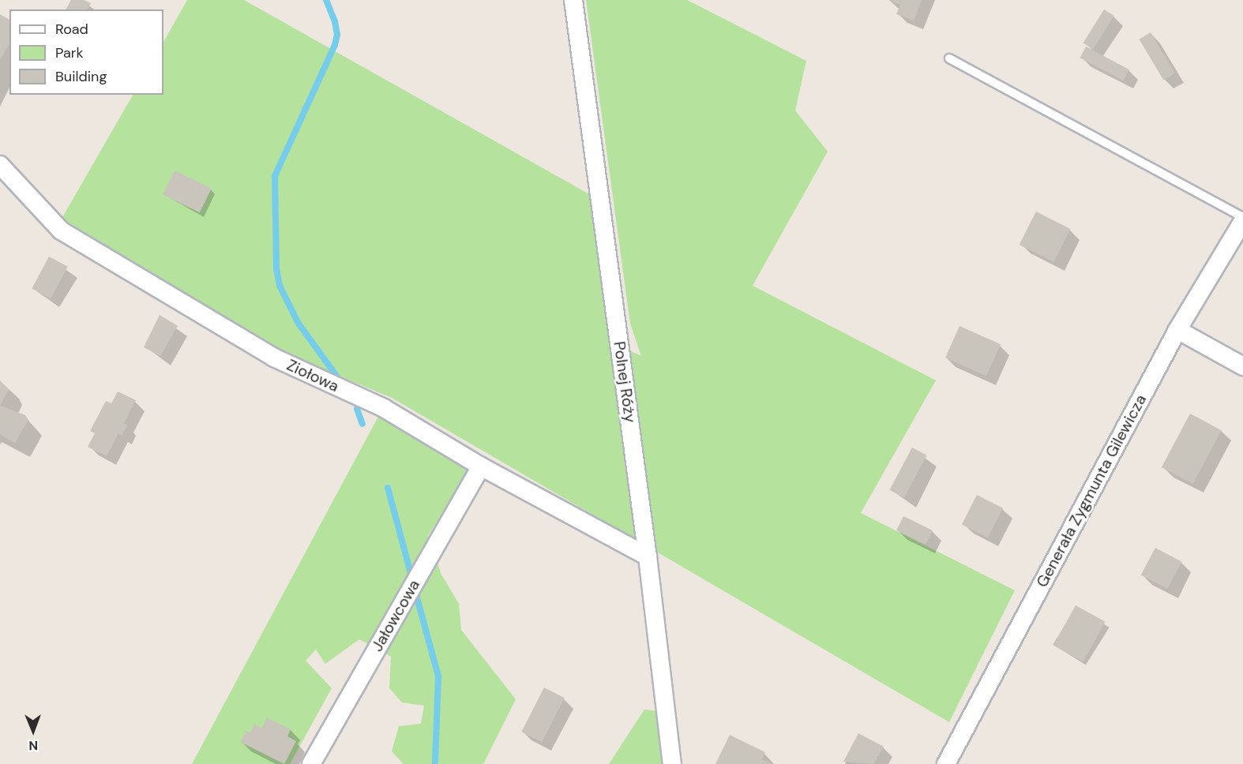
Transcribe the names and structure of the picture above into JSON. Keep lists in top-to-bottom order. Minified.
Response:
{"streets":{"street":["Ziołowa","Polnej Róży","Generała Zygmunta Gilewicza","Jałowcowa"]},"crossings":[["Ziołowa","Polnej Róży"],["Ziołowa","Jałowcowa"]],"legend":["Road","Park","Building"],"north":"bottom"}
